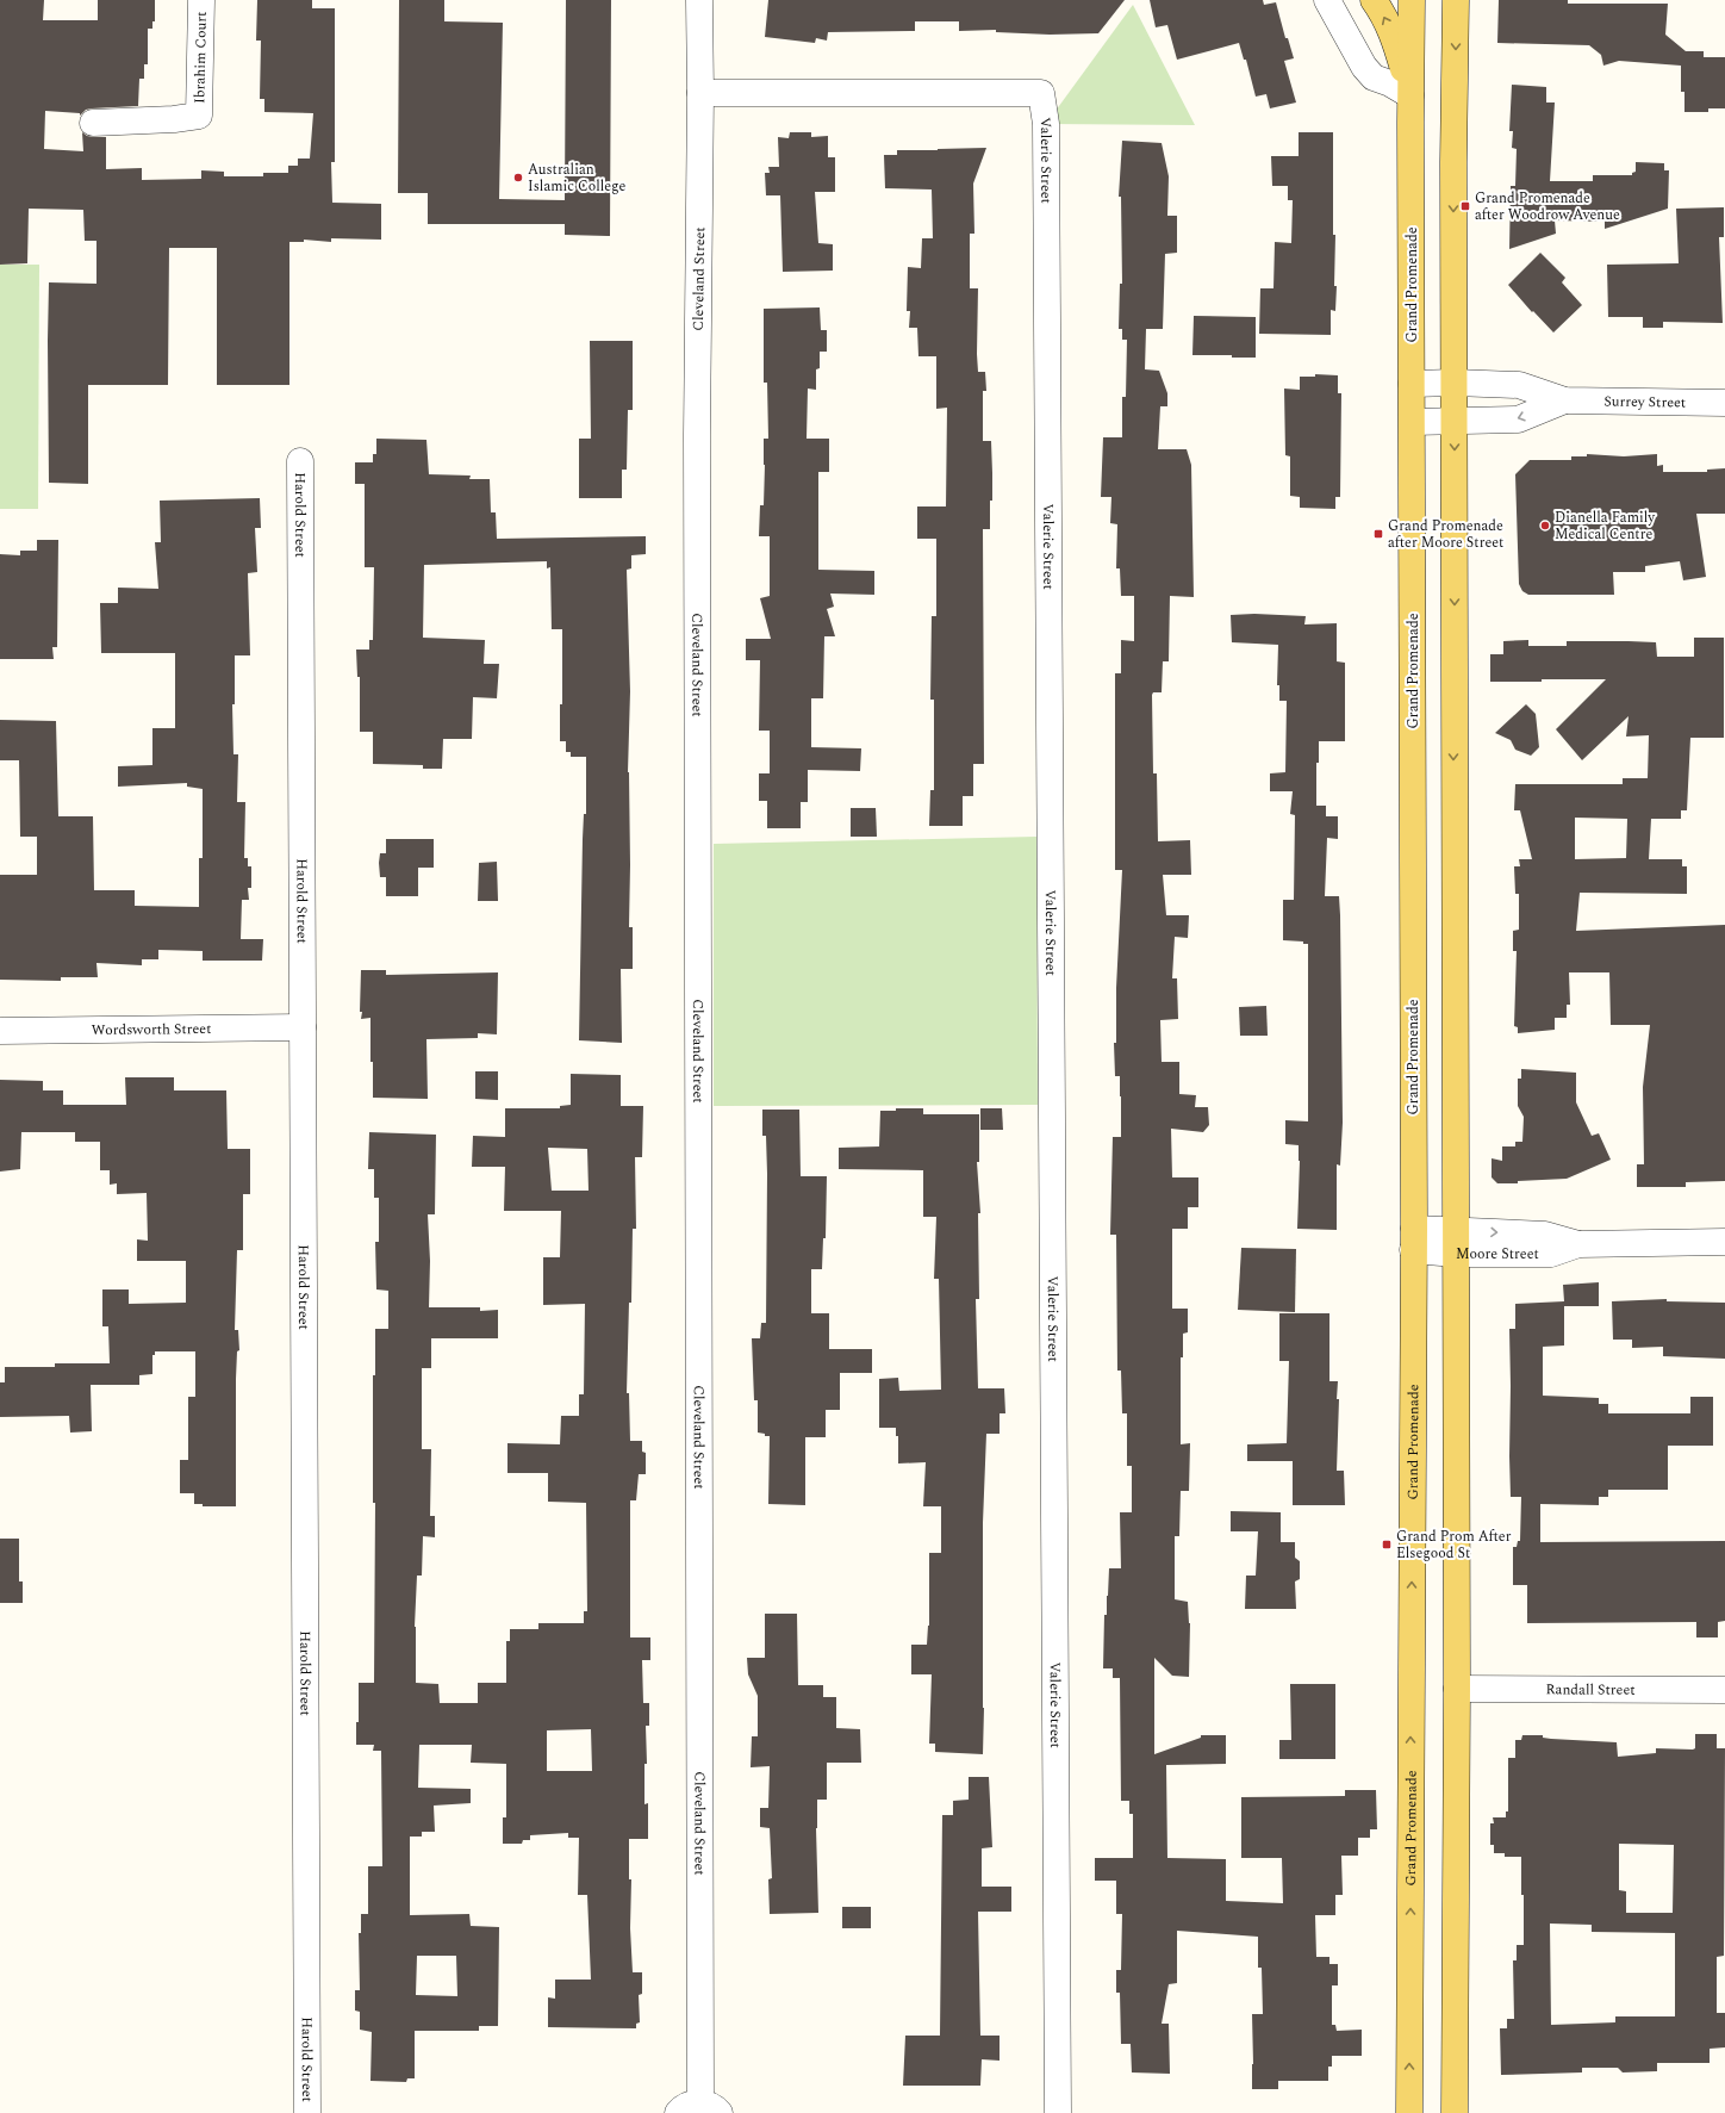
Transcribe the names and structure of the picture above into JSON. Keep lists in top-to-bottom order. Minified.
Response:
{"streets":{"main road":["Grand Promenade"],"street":["Ibrahim Court","Valerie Street","Cleveland Street","Surrey Street","Harold Street","Wordsworth Street","Moore Street","Randall Street"]},"crossings":[["Valerie Street","Cleveland Street"],["Grand Promenade","Surrey Street"],["Grand Promenade","Moore Street"],["Harold Street","Wordsworth Street"]],"places":{"other":["Australian Islamic College","Dianella Family Medical Centre"],"transit":["Grand Promenade after Woodrow Avenue","Grand Promenade after Moore Street","Grand Prom After Elsegood St"]}}
